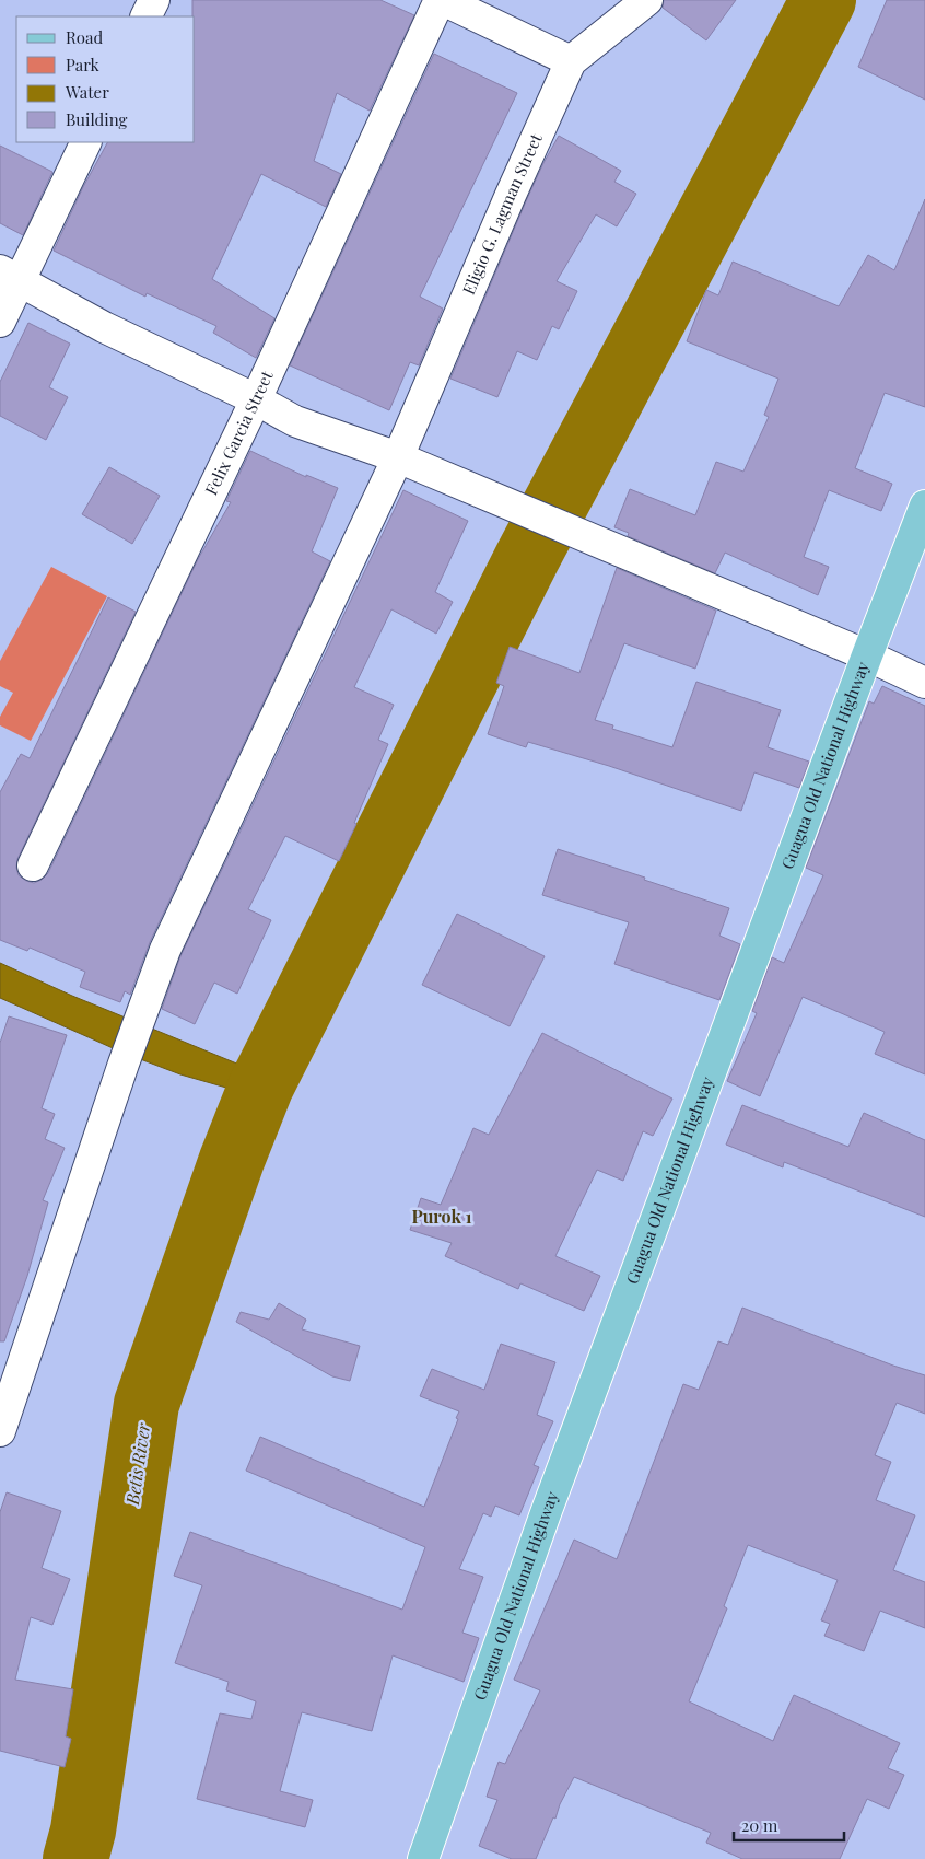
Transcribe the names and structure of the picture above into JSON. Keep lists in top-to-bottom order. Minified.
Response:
{"streets":{"main road":["Guagua Old National Highway"],"street":["Eligio G. Lagman Street","Felix Garcia Street"]},"districts":["Purok 1"],"water":["Betis River"],"legend":["Road","Park","Water","Building"],"scale_bar":"20 m"}
